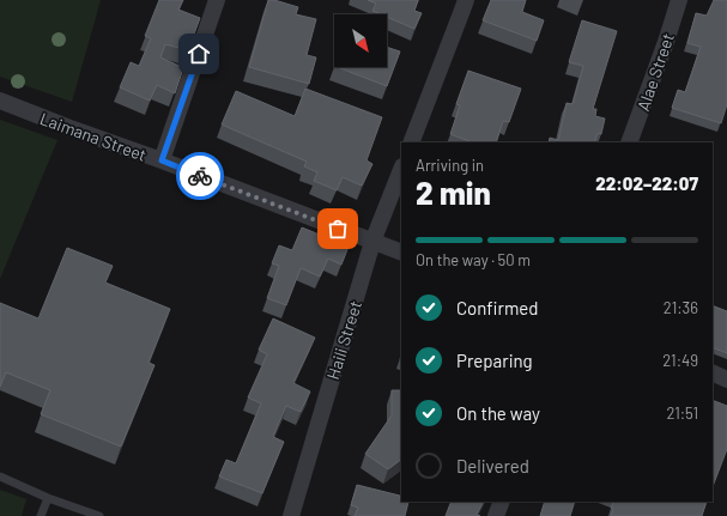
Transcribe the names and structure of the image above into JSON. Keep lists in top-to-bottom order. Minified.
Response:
{"streets":{"street":["Alae Street","Laimana Street","Haili Street"]},"crossings":[["Laimana Street","Haili Street"]],"north":"bottom right","page":{"heading":["2 min","Arriving in","22:02–22:07"],"bar":"On the way · 50 m","list":[["Confirmed","21:36"],["Preparing","21:49"],["On the way","21:51"],"Delivered"]}}
